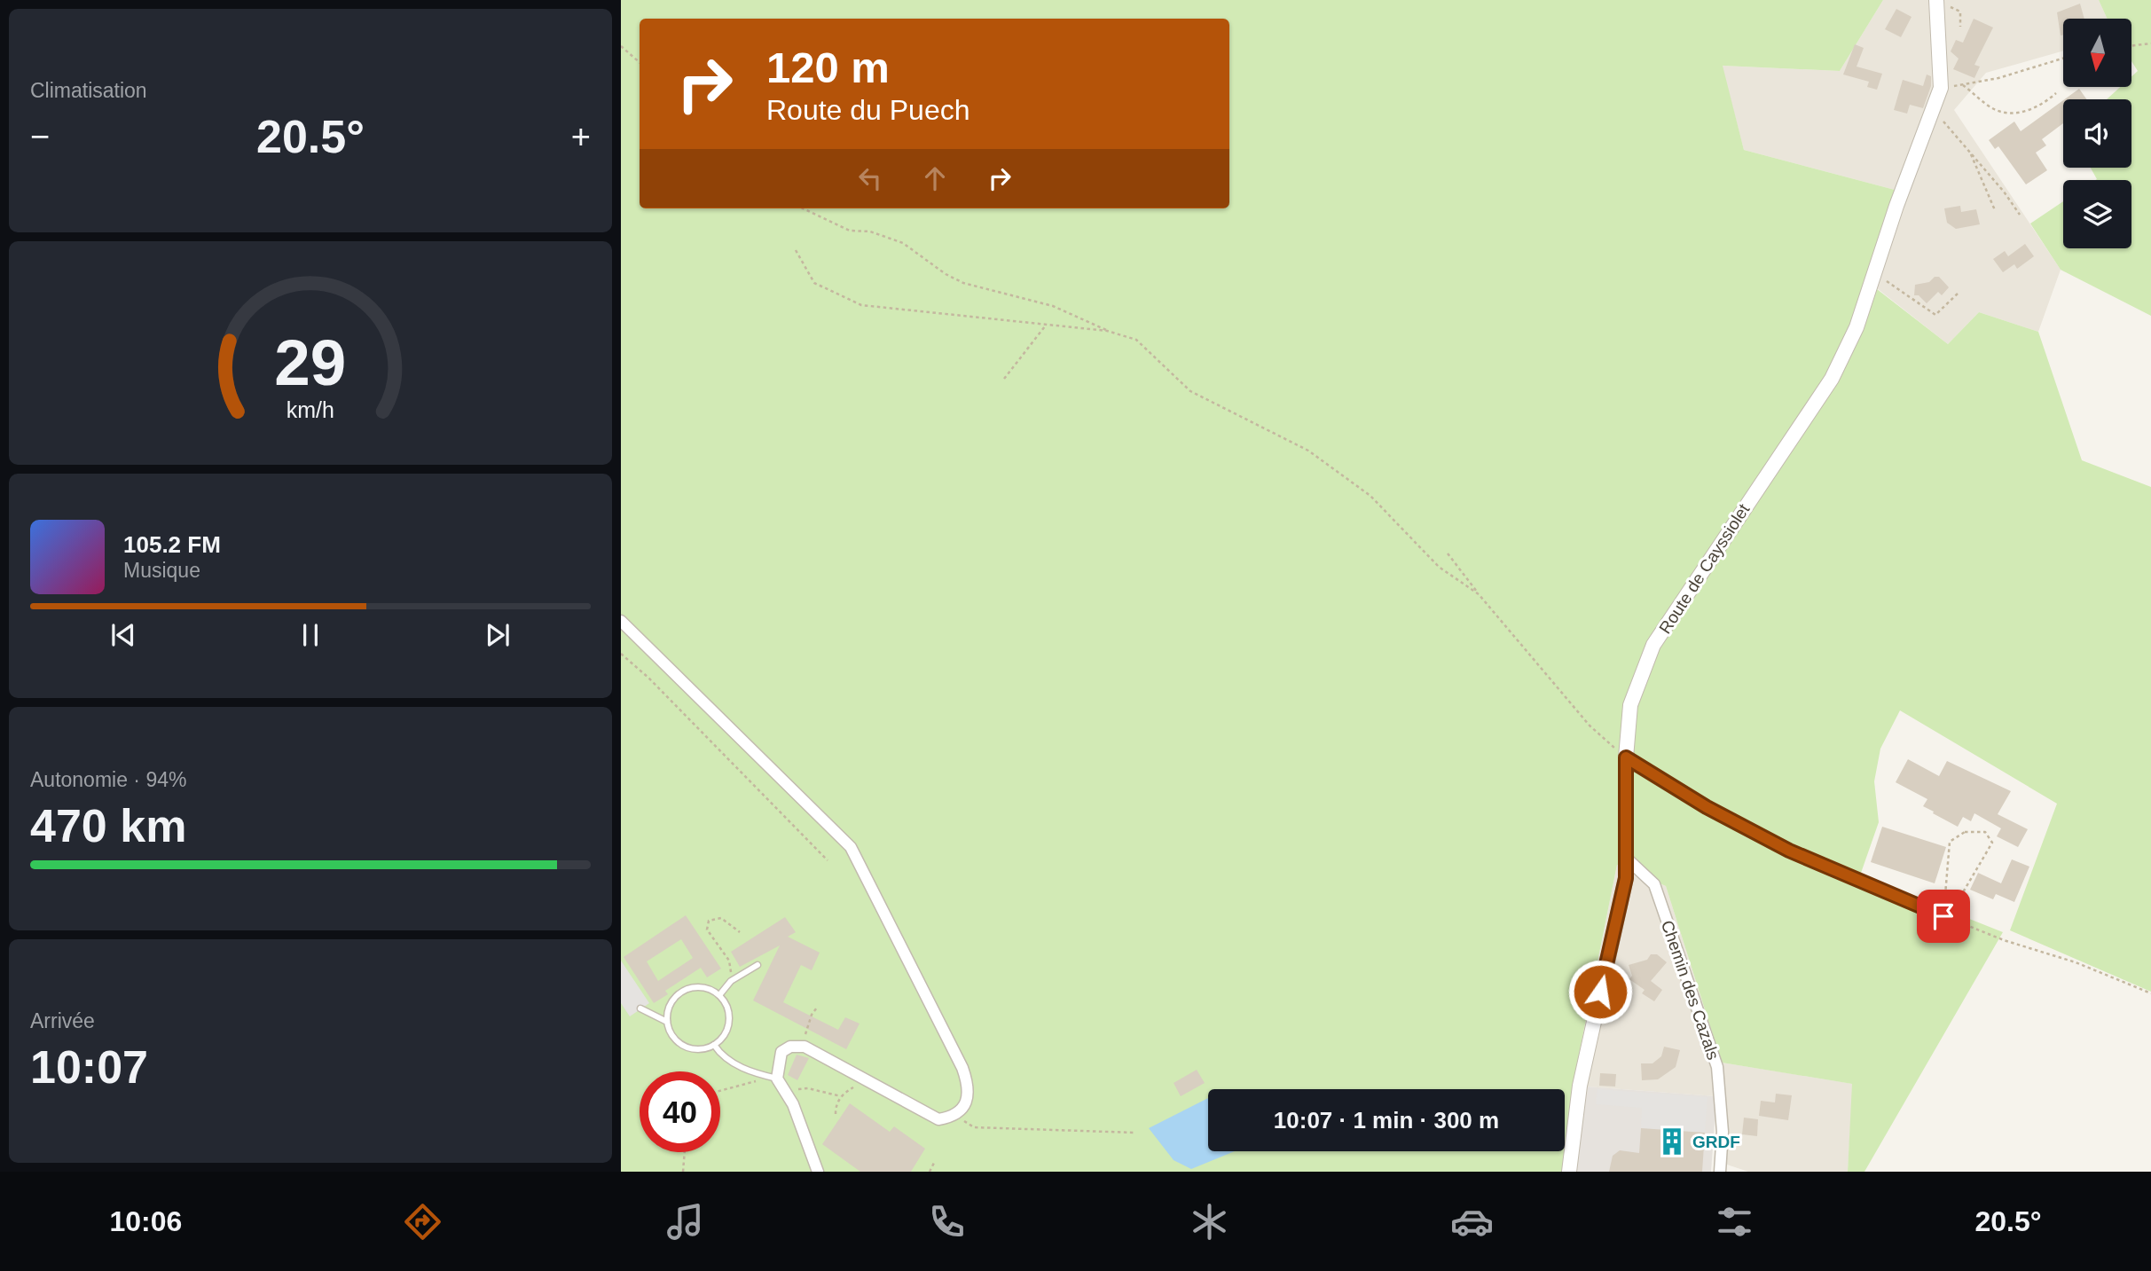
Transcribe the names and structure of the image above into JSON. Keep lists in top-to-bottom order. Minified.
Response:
{"streets":{"street":["Route de Cayssiolet","Chemin des Cazals"]},"crossings":[["Route de Cayssiolet","Chemin des Cazals"]],"places":{"building":["GRDF"]},"north":"bottom","page":{"tile":["Climatisation",["Autonomie · 94%","470 km"],["Arrivée","10:07"]],"turn":["120 m","Route du Puech"],"heat":["−","20.5°","+"],"song":["105.2 FM","Musique"],"limit":"40","trip":"10:07 · 1 min · 300 m","tabs":["10:06","20.5°"],"gauge":["29","km/h"]}}
